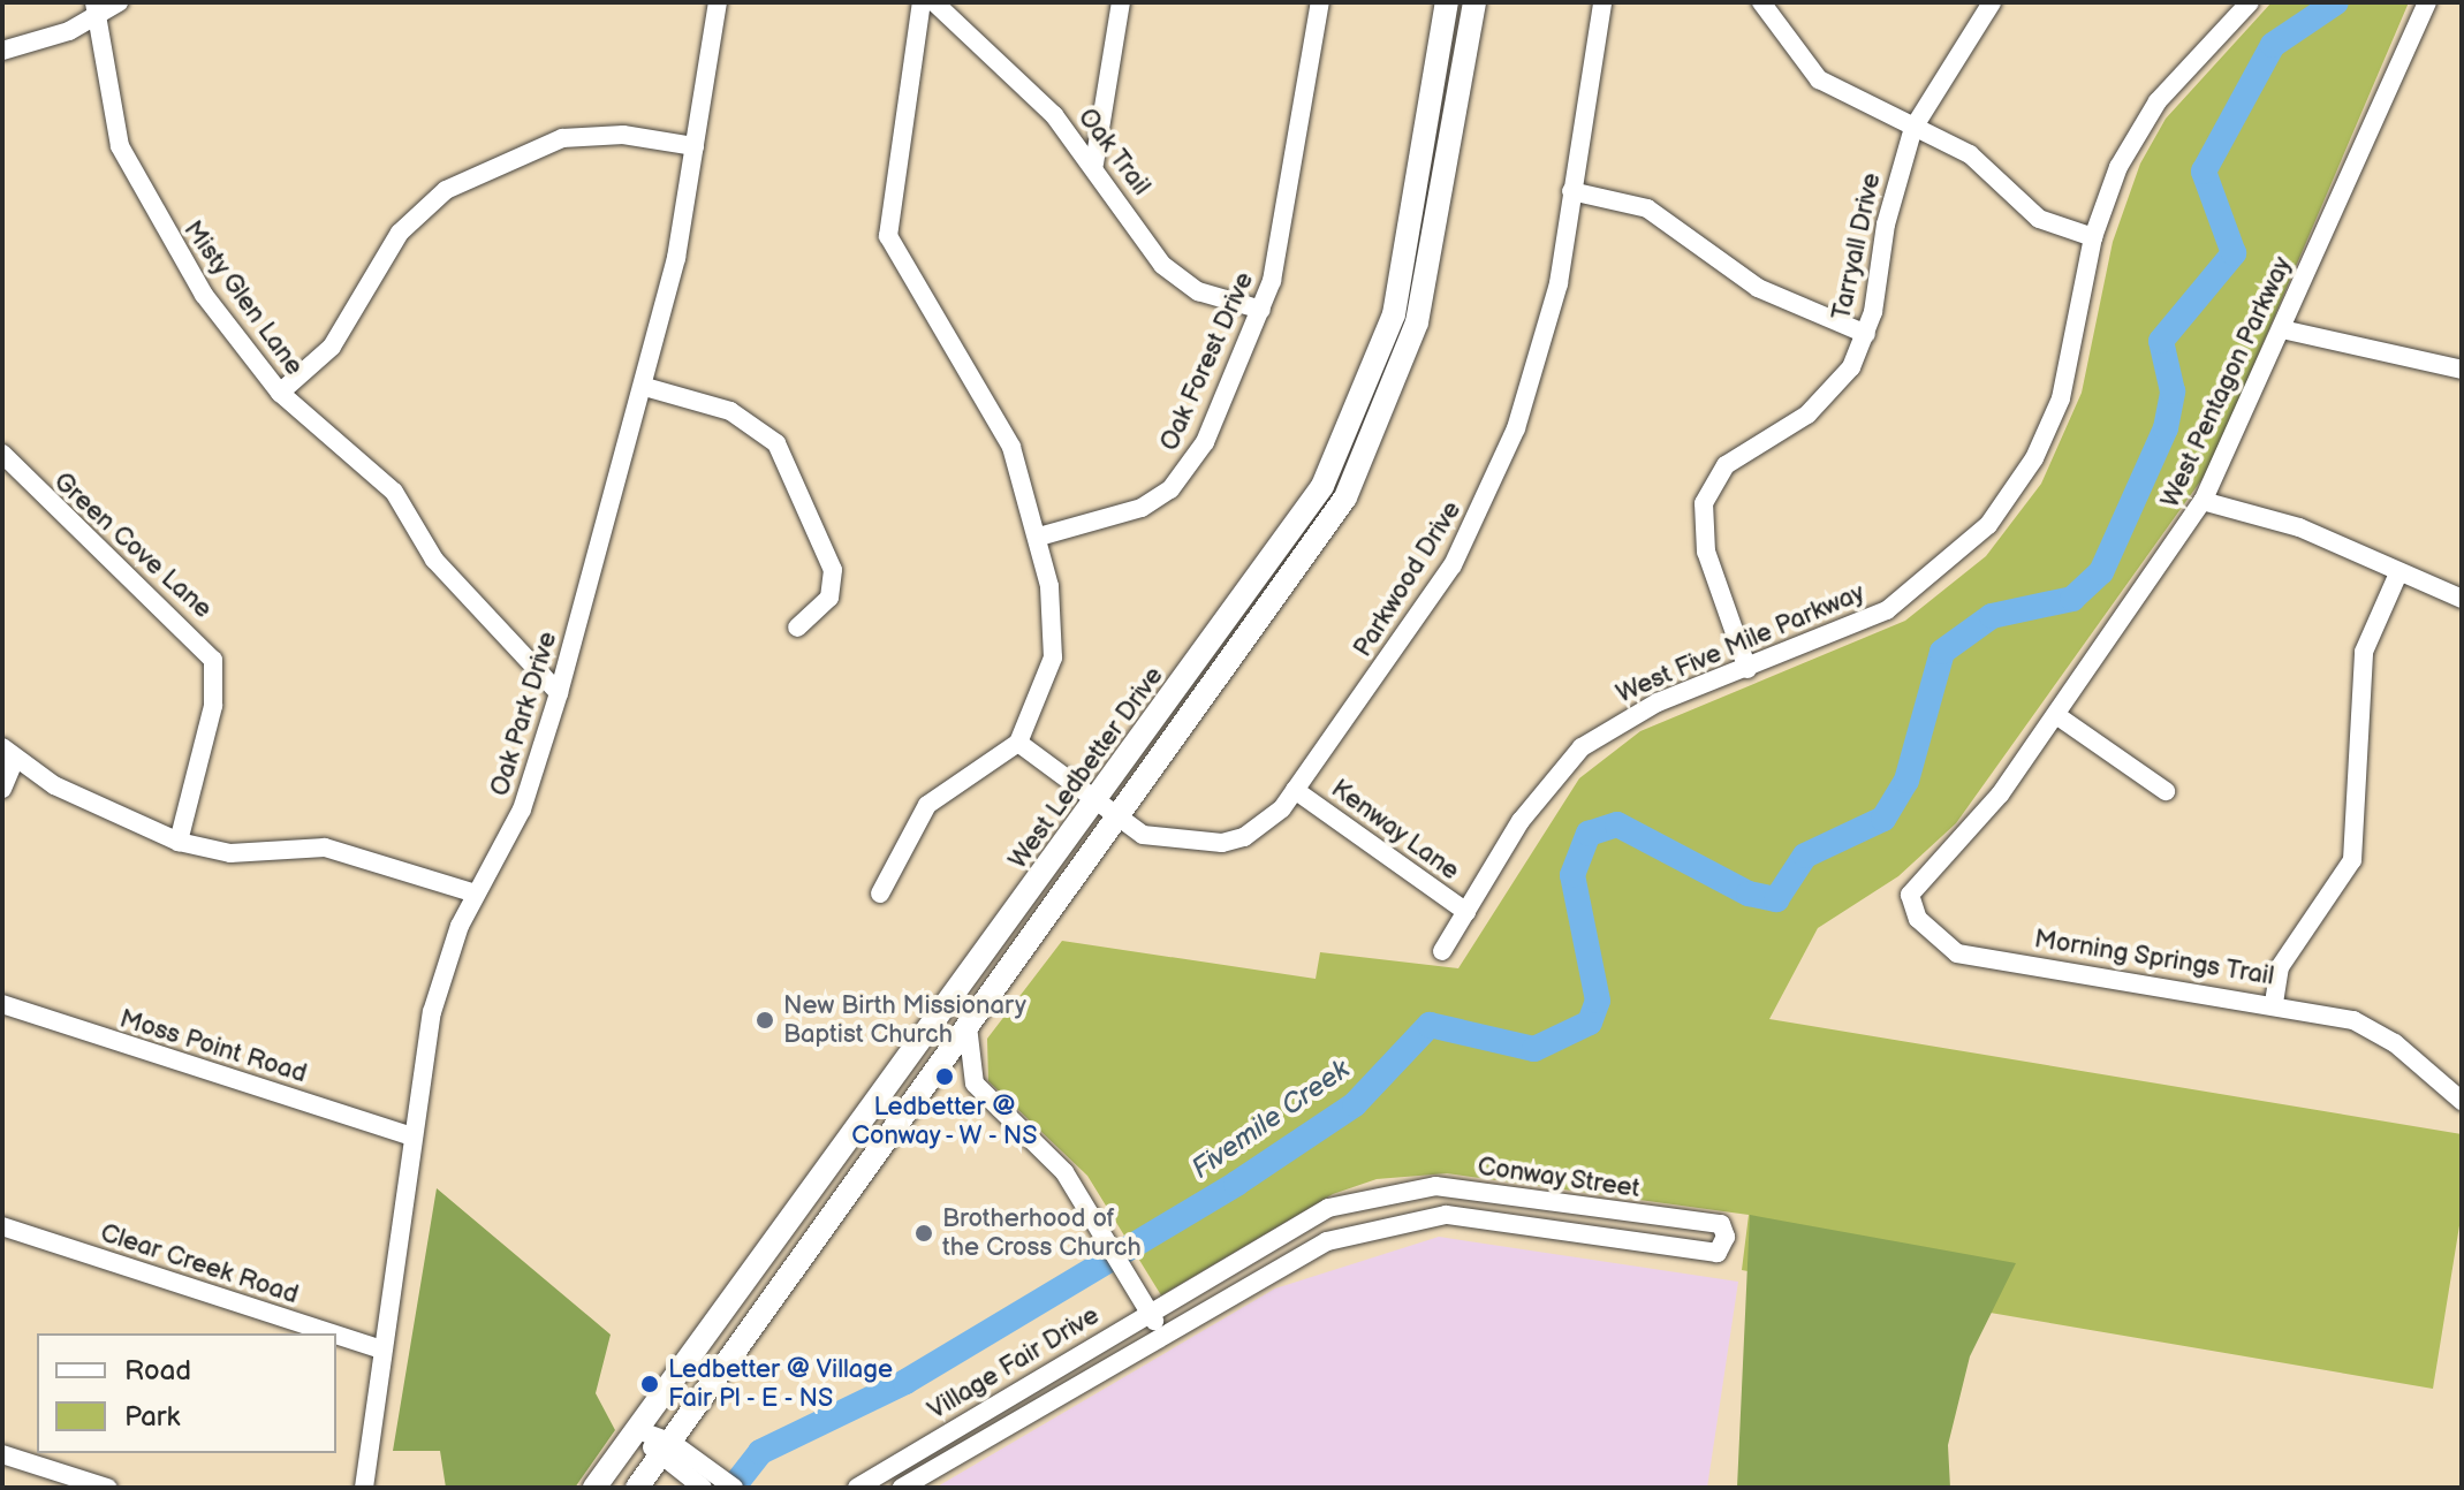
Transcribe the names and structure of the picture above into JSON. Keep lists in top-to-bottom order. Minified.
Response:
{"streets":{"main road":["West Ledbetter Drive"],"street":["Oak Trail","Tarryall Drive","Misty Glen Lane","Oak Forest Drive","West Pentagon Parkway","Green Cove Lane","Parkwood Drive","West Five Mile Parkway","Oak Park Drive","Kenway Lane","Morning Springs Trail","Moss Point Road","Conway Street","Clear Creek Road","Village Fair Drive"]},"crossings":[["Oak Trail","Oak Forest Drive"],["Tarryall Drive","West Five Mile Parkway"],["Misty Glen Lane","Oak Park Drive"],["West Pentagon Parkway","Morning Springs Trail"],["Parkwood Drive","West Ledbetter Drive"],["Parkwood Drive","Kenway Lane"],["West Five Mile Parkway","Kenway Lane"],["Oak Park Drive","Moss Point Road"],["Oak Park Drive","Clear Creek Road"],["Conway Street","Village Fair Drive"]],"water":["Fivemile Creek"],"places":["New Birth Missionary Baptist Church","Ledbetter @ Conway - W - NS","Brotherhood of the Cross Church","Ledbetter @ Village Fair Pl - E - NS"],"legend":["Road","Park"]}
